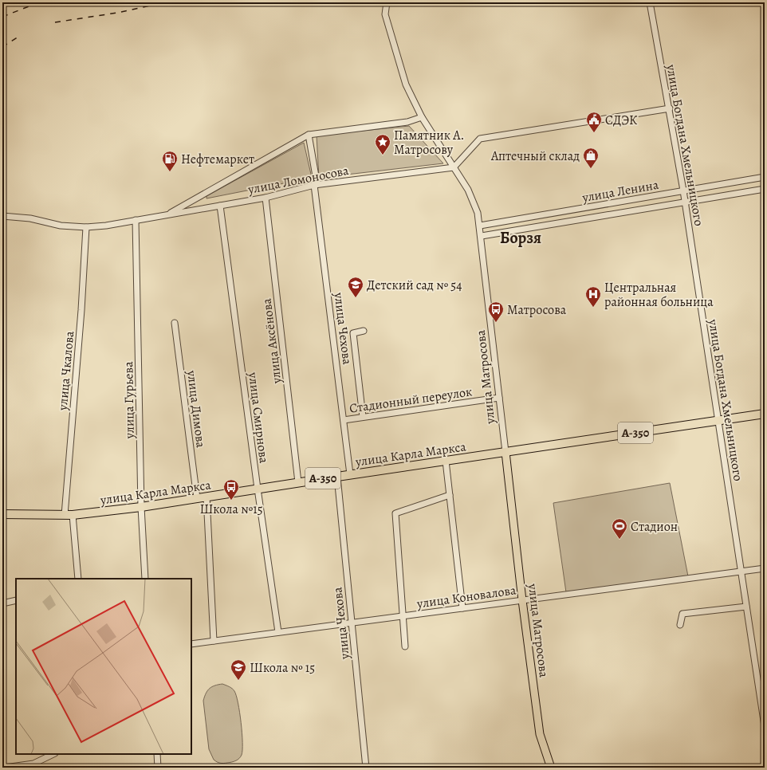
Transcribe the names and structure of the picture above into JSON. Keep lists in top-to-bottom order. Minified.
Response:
{"streets":{"highway":["А-350","улица Карла Маркса"],"main road":["улица Матросова"],"street":["улица Богдана Хмельницкого","улица Ломоносова","улица Ленина","улица Чехова","улица Аксёнова","улица Чкалова","Стадионный переулок","улица Гурьева","улица Димова","улица Смирнова","улица Коновалова"]},"crossings":[["улица Богдана Хмельницкого","улица Ленина"],["улица Богдана Хмельницкого","улица Карла Маркса"],["улица Богдана Хмельницкого","улица Коновалова"],["улица Ломоносова","улица Чехова"],["улица Ломоносова","улица Аксёнова"],["улица Ломоносова","улица Чкалова"],["улица Ломоносова","улица Матросова"],["улица Ломоносова","улица Гурьева"],["улица Ломоносова","улица Смирнова"],["улица Ленина","улица Матросова"],["улица Чехова","Стадионный переулок"],["улица Чехова","улица Карла Маркса"],["улица Чехова","улица Коновалова"],["улица Аксёнова","улица Карла Маркса"],["улица Чкалова","улица Карла Маркса"],["улица Матросова","Стадионный переулок"],["улица Матросова","улица Карла Маркса"],["улица Матросова","улица Коновалова"],["улица Гурьева","улица Карла Маркса"],["улица Димова","улица Карла Маркса"],["улица Смирнова","улица Карла Маркса"],["улица Смирнова","улица Коновалова"]],"districts":["Борзя"],"places":{"public building":["СДЭК"],"place":["Памятник А. Матросову"],"shop":["Аптечный склад"],"fuel station":["Нефтемаркет"],"school or university":["Детский сад № 54","Школа № 15"],"hospital":["Центральная районная больница"],"bus stop":["Матросова","Школа №15"],"sports":["Стадион"]}}
